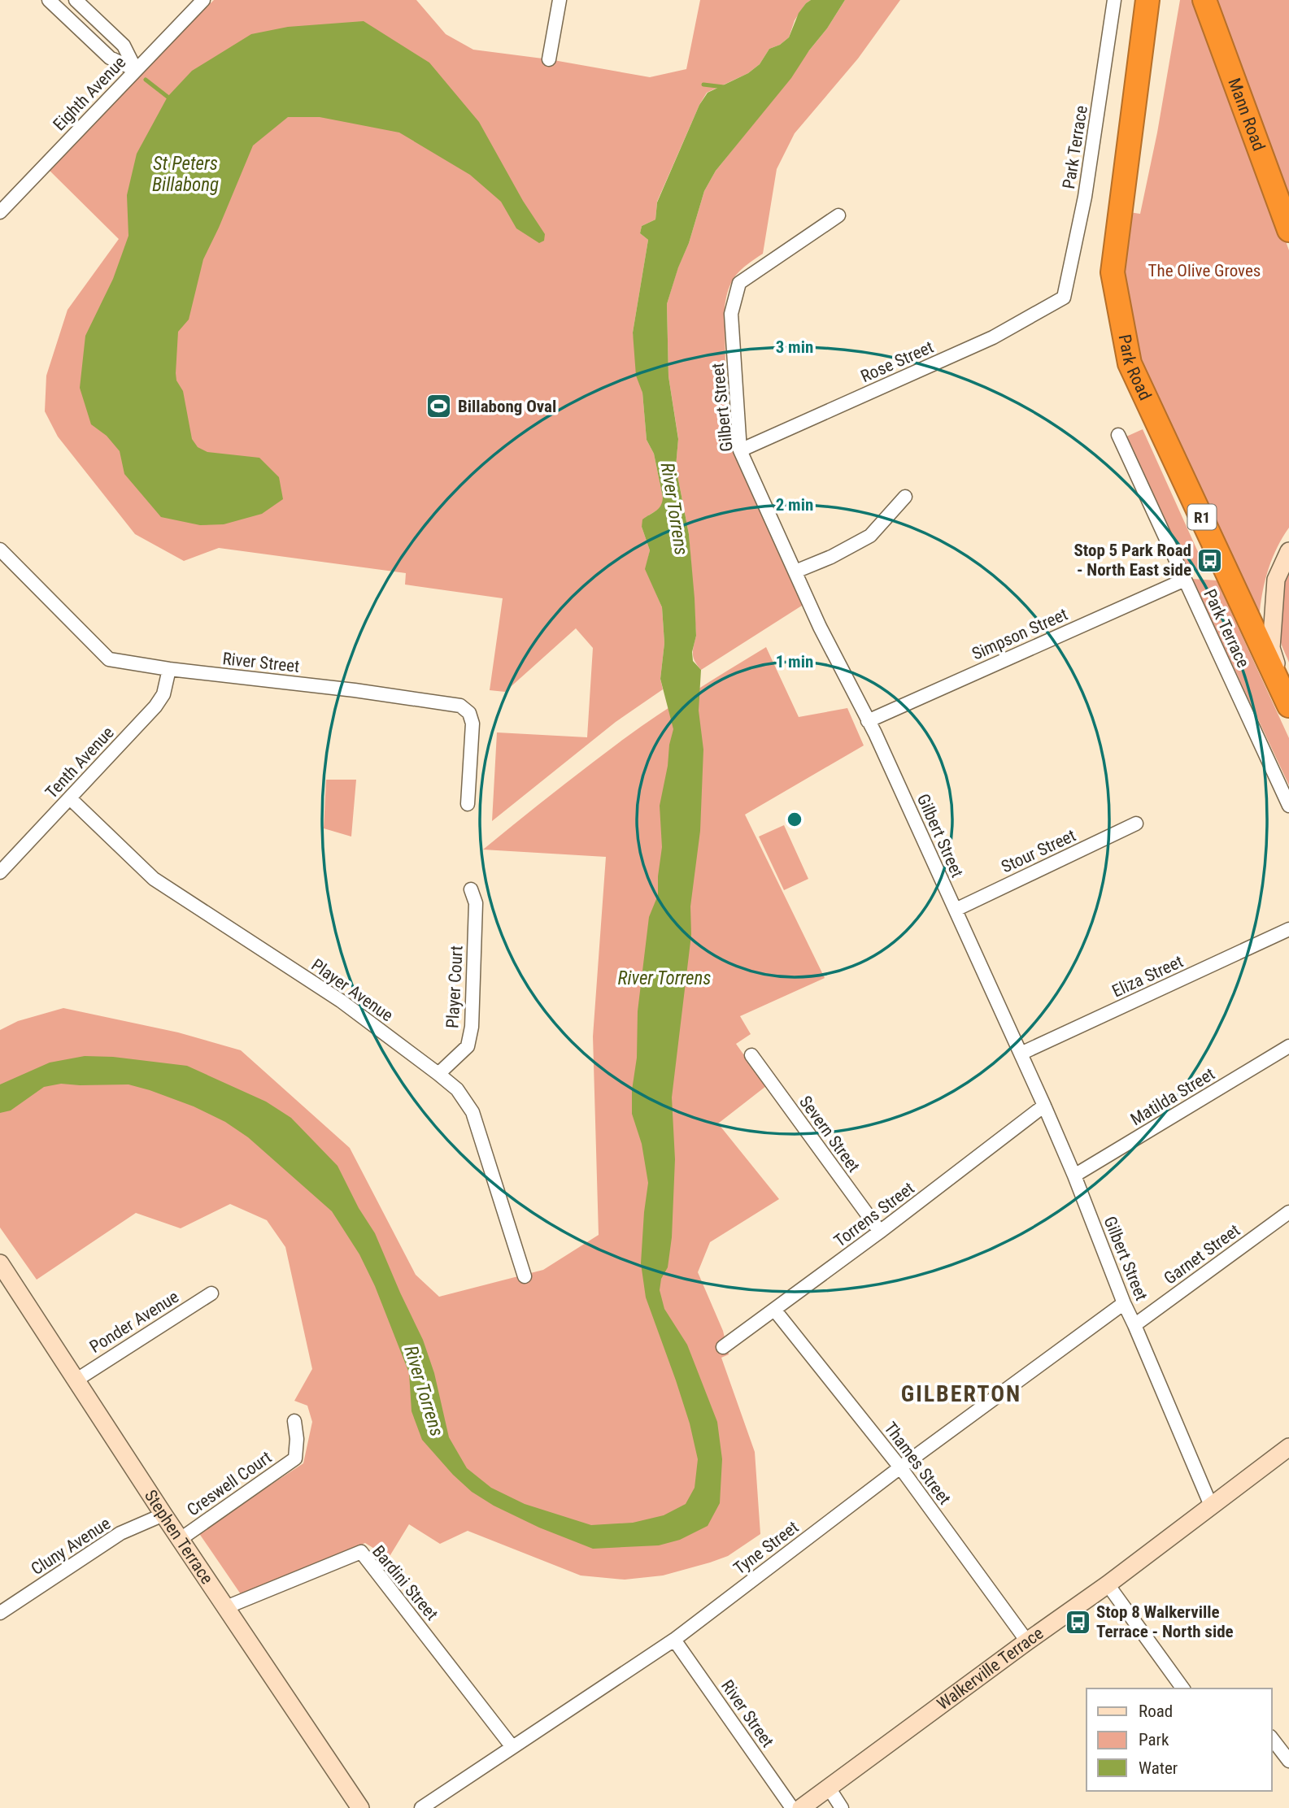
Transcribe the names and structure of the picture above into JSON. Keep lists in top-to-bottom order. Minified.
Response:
{"streets":{"highway":["Mann Road","Park Road","R1"],"main road":["Stephen Terrace","Walkerville Terrace"],"street":["Eighth Avenue","Park Terrace","Rose Street","Gilbert Street","Simpson Street","River Street","Tenth Avenue","Stour Street","Eliza Street","Player Court","Player Avenue","Matilda Street","Severn Street","Torrens Street","Garnet Street","Ponder Avenue","Thames Street","Creswell Court","Cluny Avenue","Tyne Street","Bardini Street"]},"crossings":[["Park Terrace","Rose Street"],["Park Terrace","Simpson Street"],["Rose Street","Gilbert Street"],["Gilbert Street","Simpson Street"],["Gilbert Street","Stour Street"],["Gilbert Street","Eliza Street"],["Gilbert Street","Matilda Street"],["Gilbert Street","Torrens Street"],["Gilbert Street","Garnet Street"],["Gilbert Street","Tyne Street"],["Gilbert Street","Walkerville Terrace"],["River Street","Tenth Avenue"],["River Street","Tyne Street"],["Tenth Avenue","Player Avenue"],["Player Court","Player Avenue"],["Severn Street","Torrens Street"],["Torrens Street","Thames Street"],["Ponder Avenue","Stephen Terrace"],["Thames Street","Tyne Street"],["Thames Street","Walkerville Terrace"],["Creswell Court","Stephen Terrace"],["Stephen Terrace","Cluny Avenue"],["Stephen Terrace","Bardini Street"],["Tyne Street","Bardini Street"]],"districts":["GILBERTON"],"water":["St Peters Billabong","River Torrens"],"parks":["The Olive Groves"],"places":{"sports":["Billabong Oval"],"bus stop":["Stop 5 Park Road - North East side","Stop 8 Walkerville Terrace - North side"]},"legend":["Road","Park","Water"],"rings":["3 min","2 min","1 min"]}
